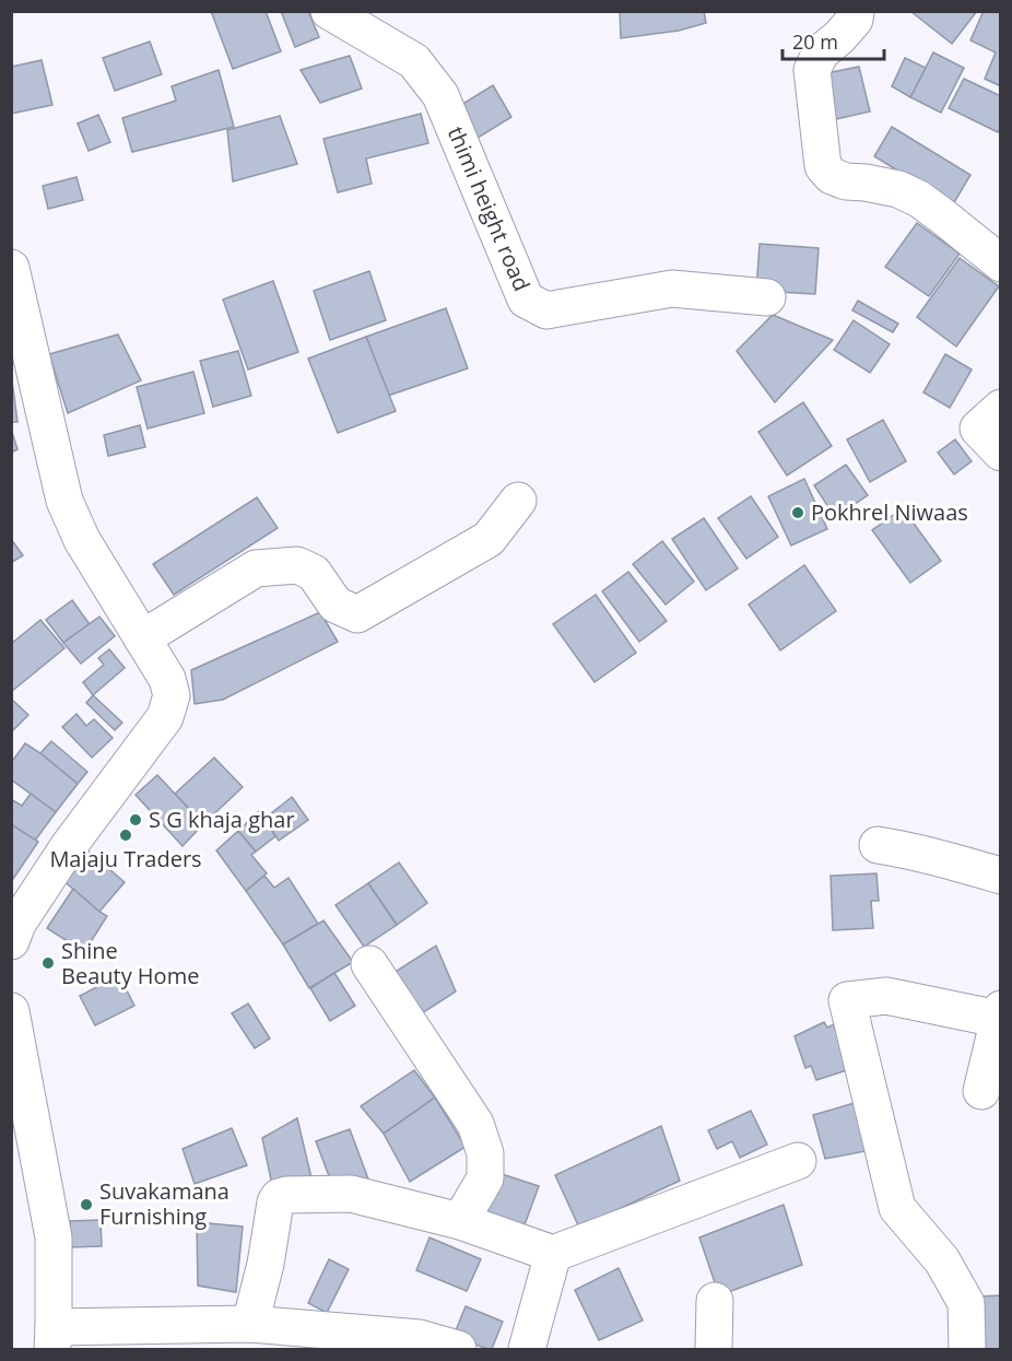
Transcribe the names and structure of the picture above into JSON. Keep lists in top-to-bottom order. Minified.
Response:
{"streets":{"street":["thimi height road"]},"places":["Pokhrel Niwaas","S G khaja ghar","Majaju Traders","Shine Beauty Home","Suvakamana Furnishing"],"scale_bar":"20 m"}
